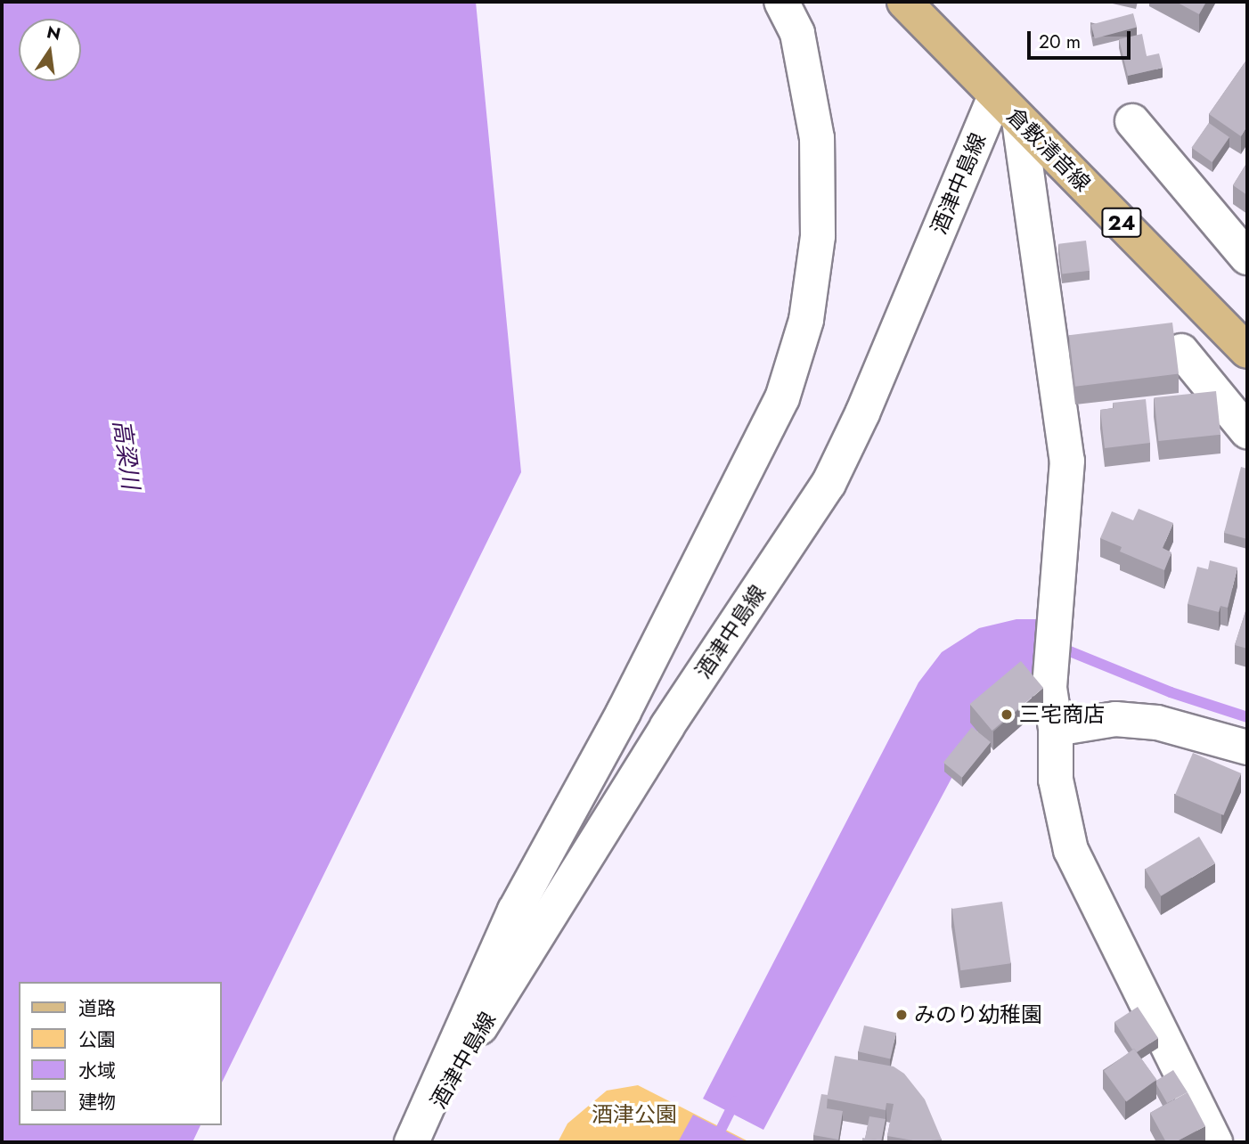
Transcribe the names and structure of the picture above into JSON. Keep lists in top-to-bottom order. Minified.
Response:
{"streets":{"main road":["倉敷清音線","酒津中島線","24"]},"crossings":[["倉敷清音線","酒津中島線"]],"water":["高梁川"],"parks":["酒津公園"],"places":["三宅商店","みのり幼稚園"],"legend":["道路","公園","水域","建物"],"scale_bar":"20 m","north":"top"}
